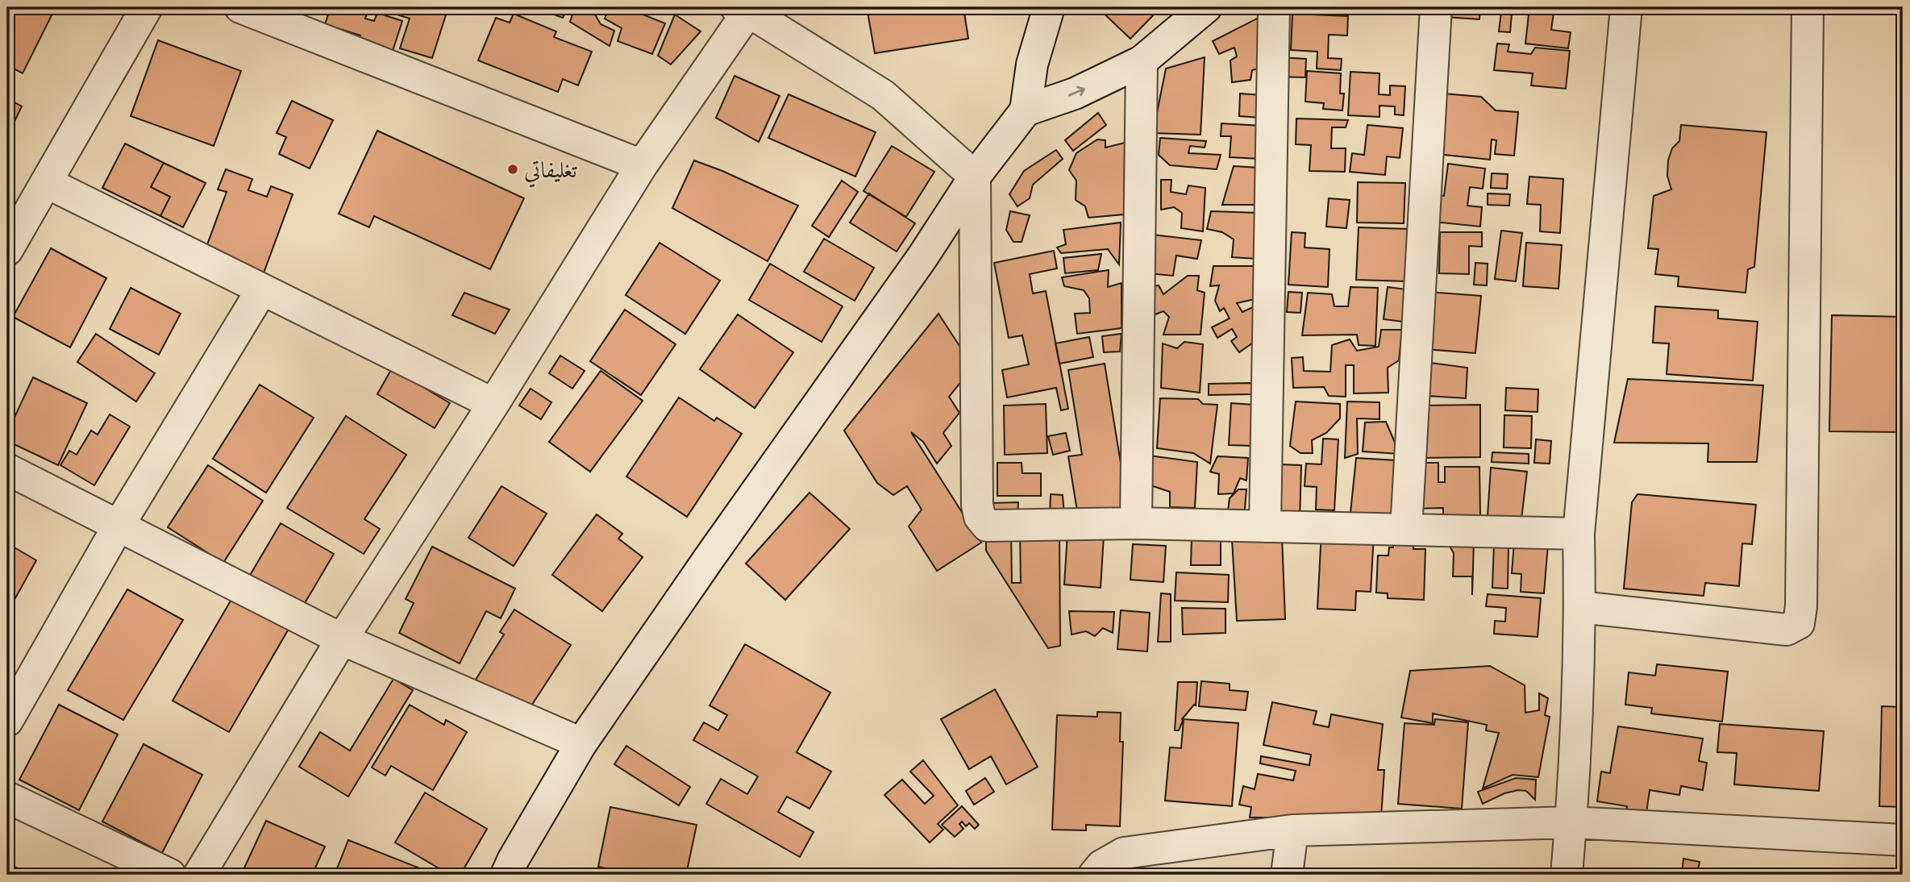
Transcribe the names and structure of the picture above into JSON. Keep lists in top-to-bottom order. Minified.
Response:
{"places":["تغليفاتي"]}
